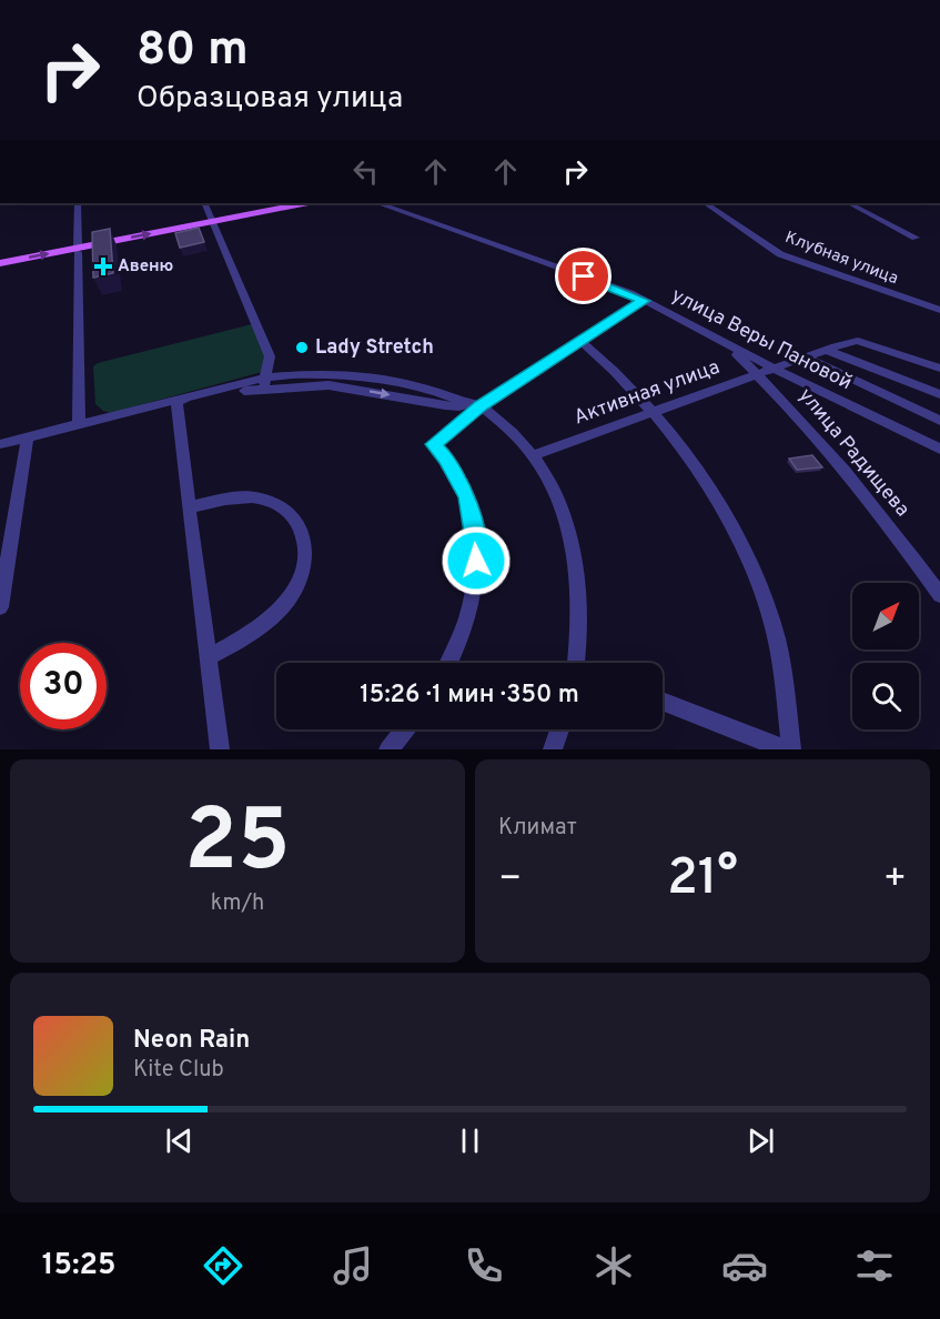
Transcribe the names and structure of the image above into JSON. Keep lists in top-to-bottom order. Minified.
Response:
{"streets":{"street":["Клубная улица","улица Веры Пановой","Активная улица","улица Радищева"]},"crossings":[["улица Веры Пановой","Активная улица"],["улица Веры Пановой","улица Радищева"],["Активная улица","улица Радищева"]],"places":{"health":["Авеню"],"other":["Lady Stretch"]},"north":"top right","page":{"turn":["80 m","Образцовая улица"],"limit":"30","trip":"15:26 · 1 мин · 350 m","tile":[["25","km/h"],"Климат"],"heat":["−","21°","+"],"song":["Neon Rain","Kite Club"],"tabs":"15:25"}}
